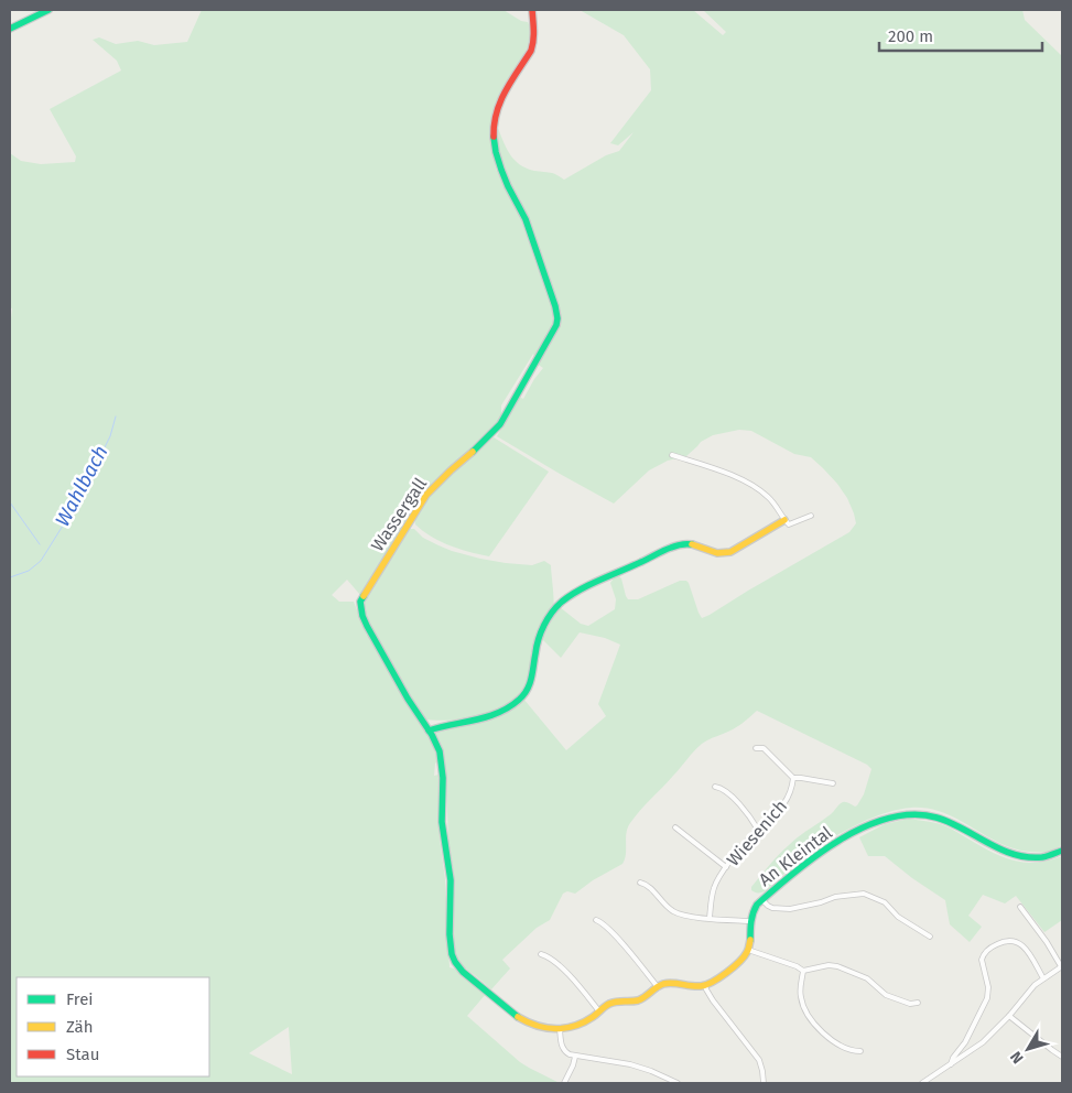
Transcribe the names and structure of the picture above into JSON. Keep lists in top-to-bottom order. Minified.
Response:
{"streets":{"street":["Wassergall","Wiesenich","An Kleintal"]},"water":["Wahlbach"],"legend":["Frei","Zäh","Stau"],"scale_bar":"200 m","north":"bottom left"}
